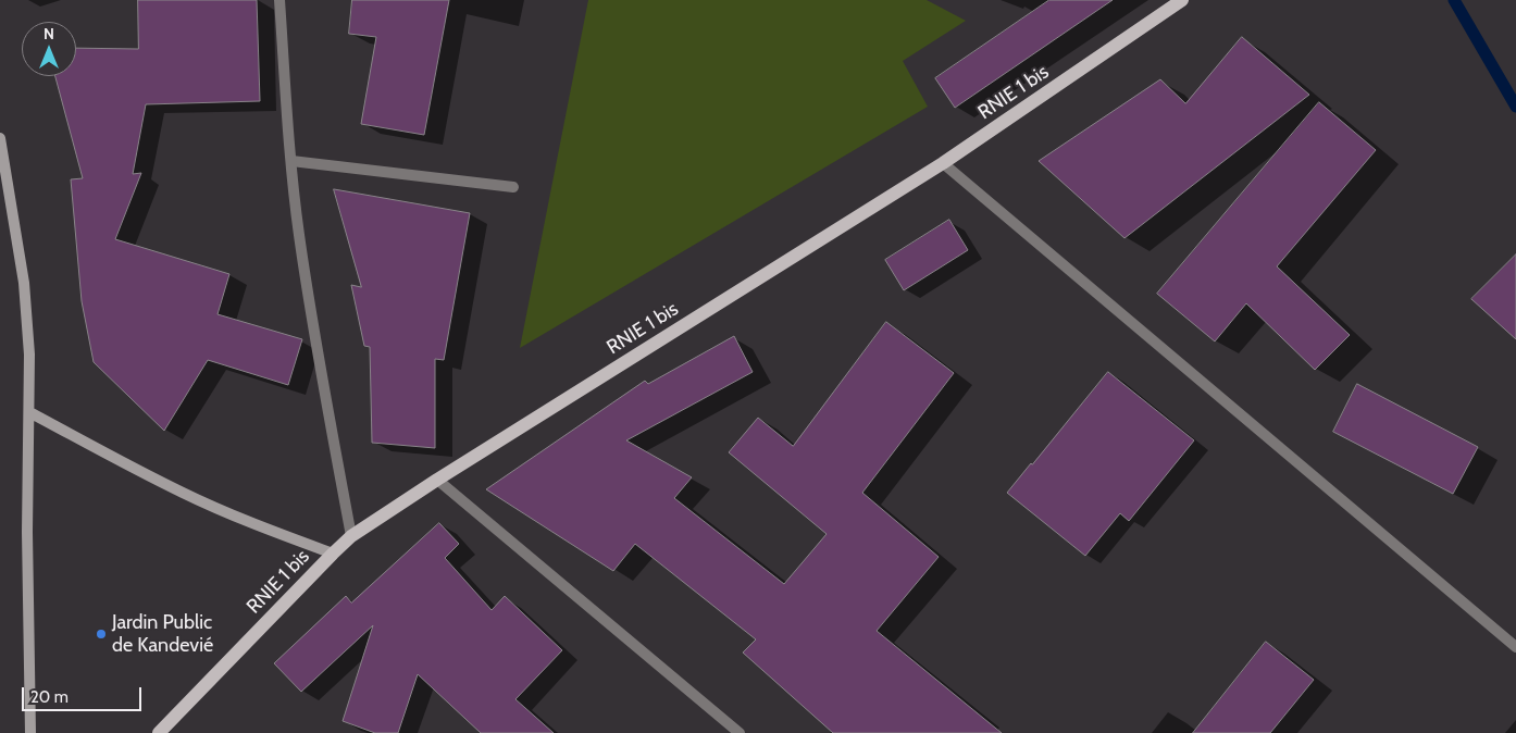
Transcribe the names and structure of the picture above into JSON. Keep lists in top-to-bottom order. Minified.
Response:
{"streets":{"main road":["RNIE 1 bis"]},"places":["Jardin Public de Kandevié"],"scale_bar":"20 m","north":"top"}
